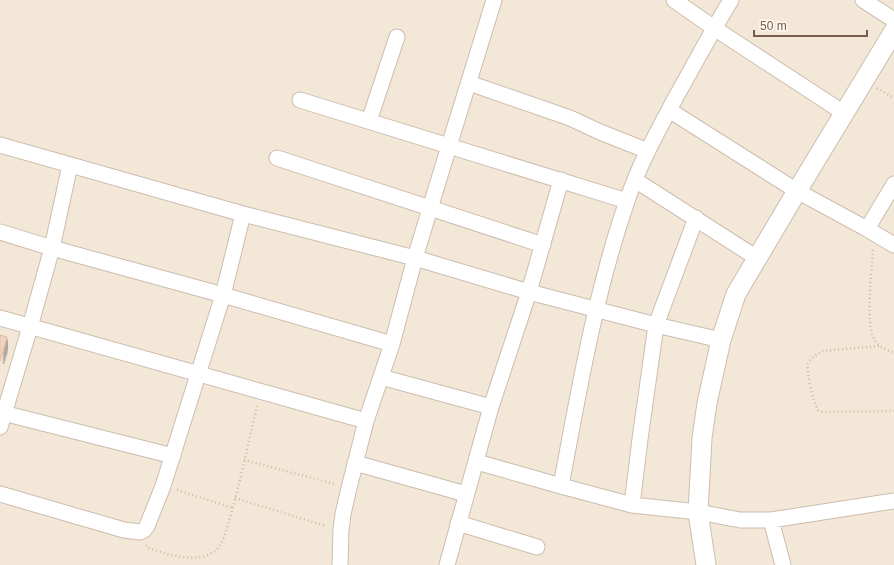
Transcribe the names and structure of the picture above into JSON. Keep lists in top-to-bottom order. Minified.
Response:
{"scale_bar":"50 m"}
